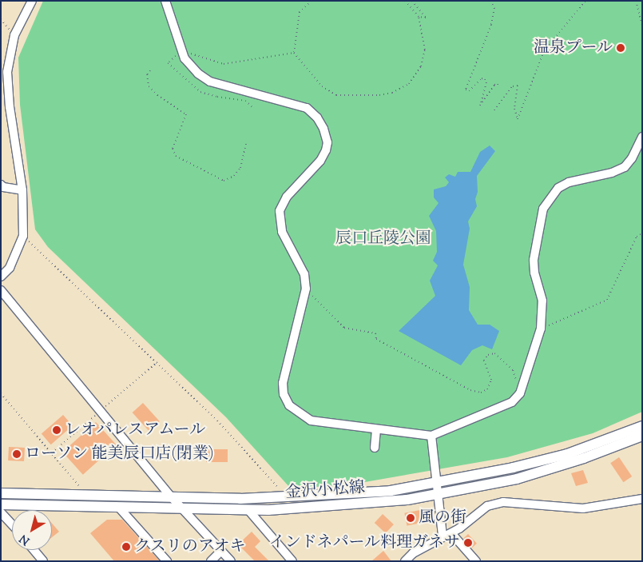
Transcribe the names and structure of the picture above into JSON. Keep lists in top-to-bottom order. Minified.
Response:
{"streets":{"main road":["金沢小松線"]},"parks":["辰口丘陵公園"],"places":["温泉プール","レオパレスアムール","ローソン 能美辰口店(閉業)","風の街","インドネパール料理ガネサ","クスリのアオキ"],"north":"bottom left"}
